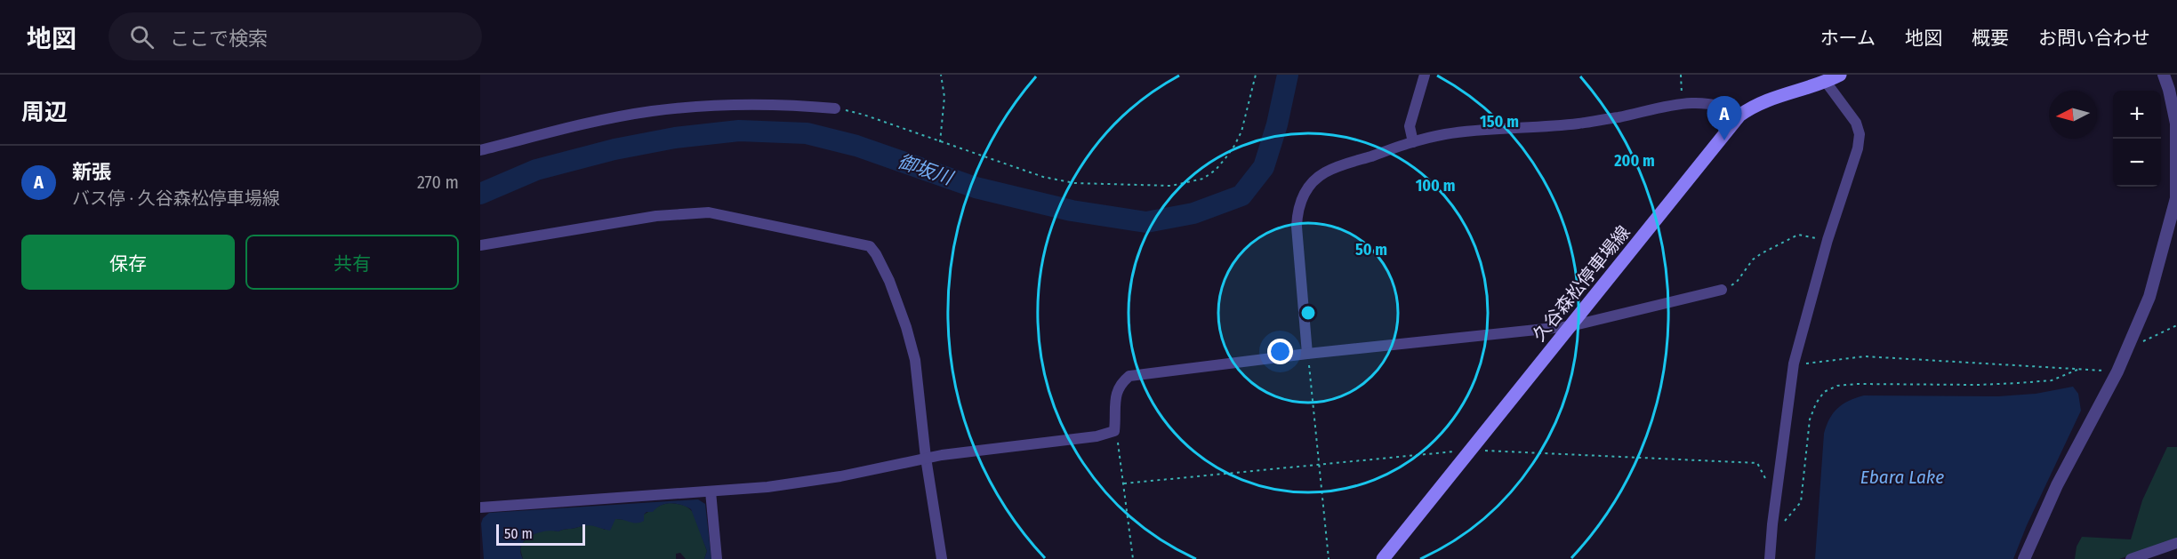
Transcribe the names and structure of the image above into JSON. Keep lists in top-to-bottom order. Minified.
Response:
{"streets":{"main road":["久谷森松停車場線"]},"water":["御坂川","Ebara Lake"],"scale_bar":"50 m","north":"left","page":{"header":"地図","search":"ここで検索","nav":["ホーム","地図","概要","お問い合わせ"],"heading":"周辺","map_buttons":["+","−"],"pins":"A","list":[{"mark":"A","name":"新張","note":"バス停 · 久谷森松停車場線","value":"270 m"}],"buttons":["保存","共有"],"scale":"50 m"},"rings":["150 m","200 m","100 m","50 m"]}
